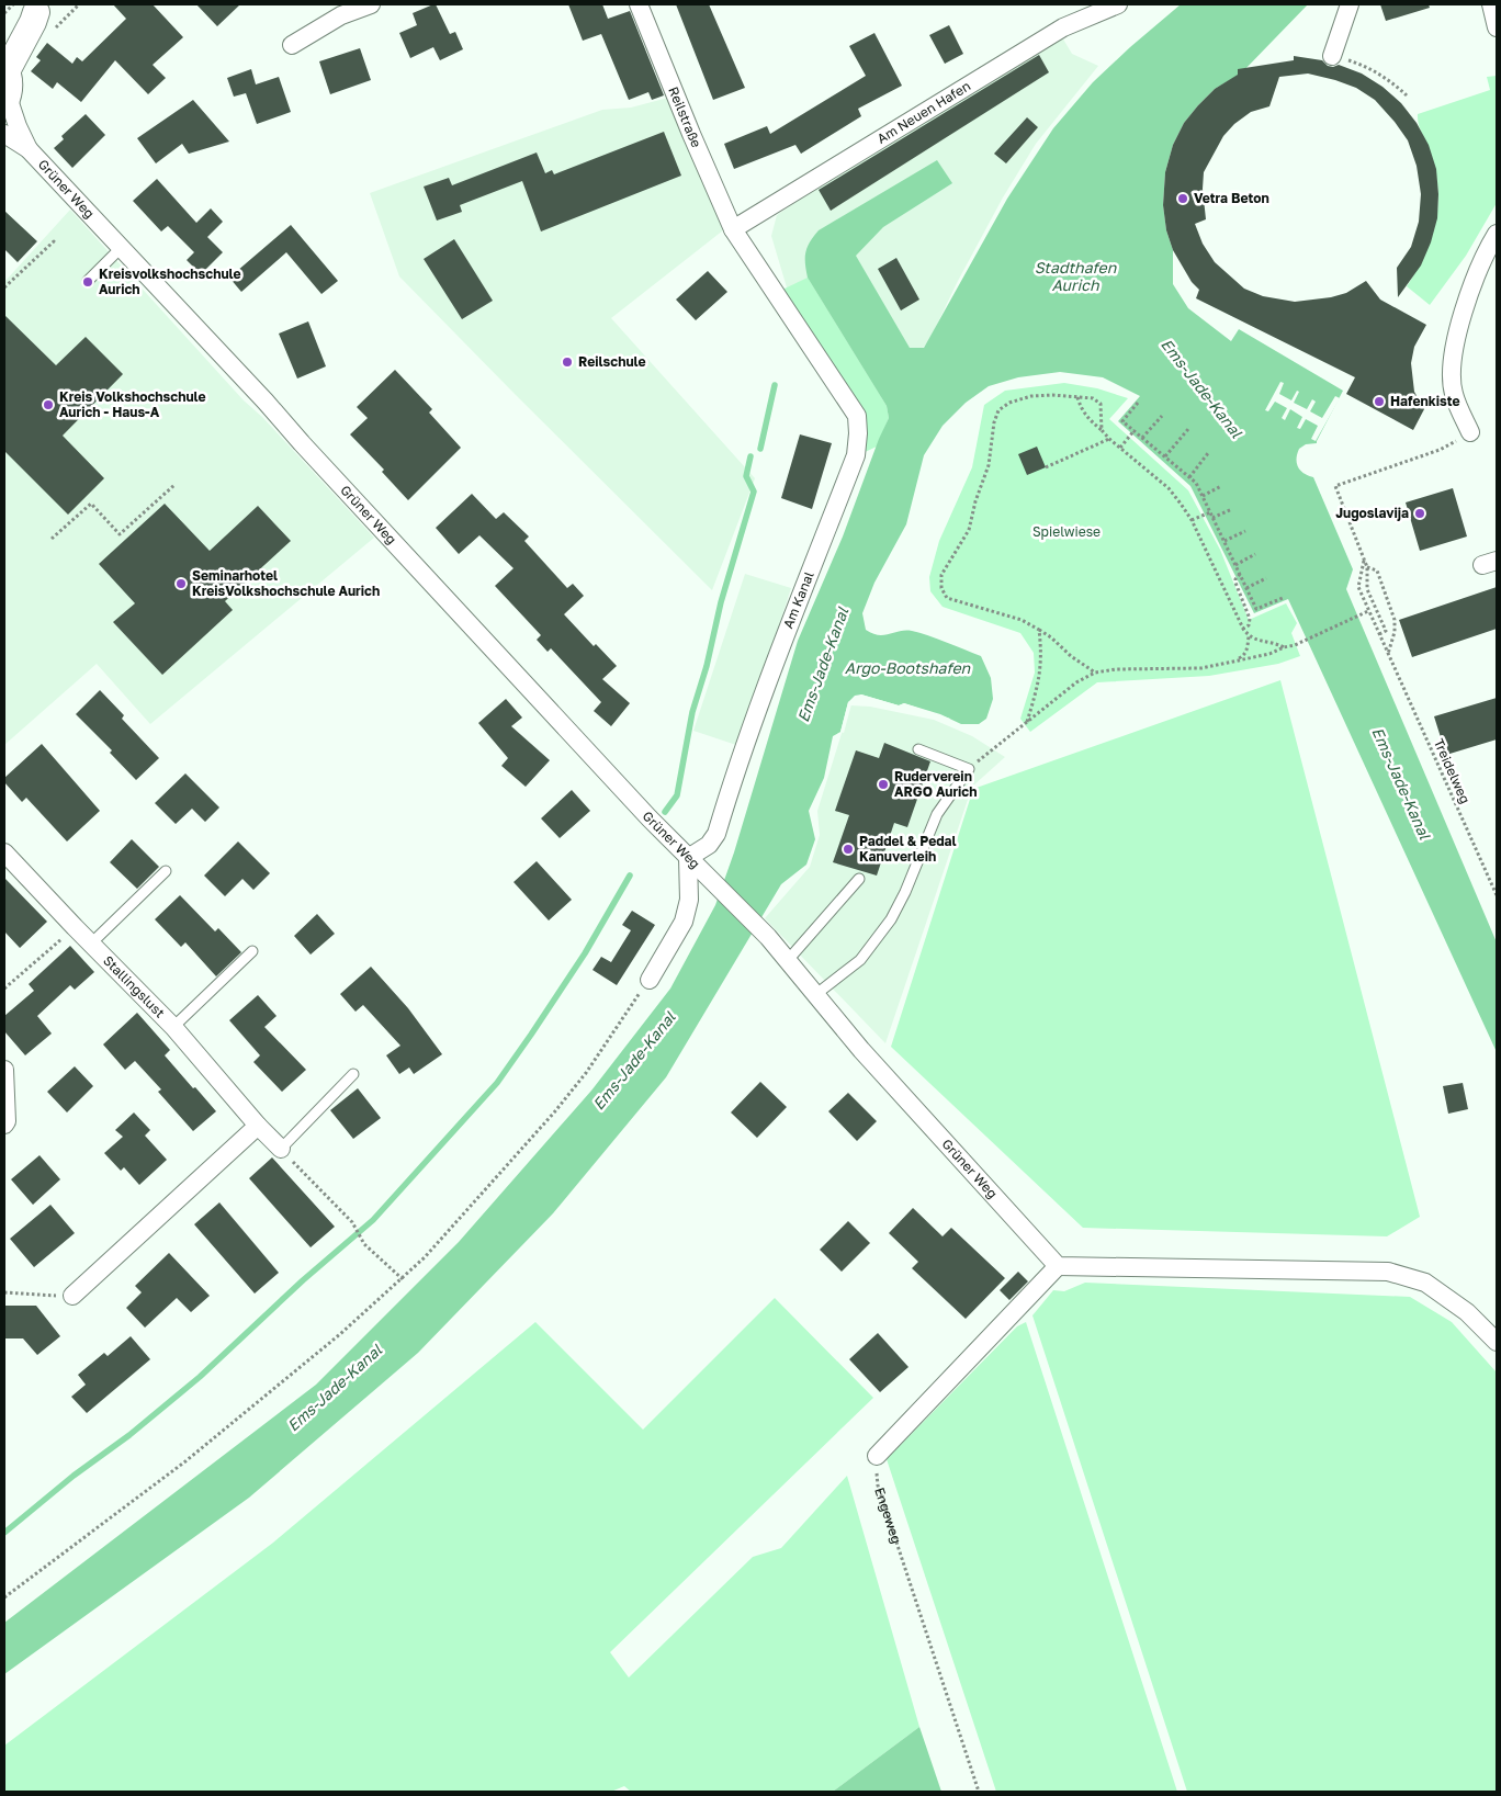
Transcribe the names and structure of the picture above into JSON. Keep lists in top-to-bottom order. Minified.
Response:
{"streets":{"street":["Am Neuen Hafen","Reilstraße","Grüner Weg","Am Kanal","Stallingslust"],"path":["Treidelweg","Engeweg"]},"crossings":[["Am Neuen Hafen","Reilstraße"],["Am Neuen Hafen","Am Kanal"],["Reilstraße","Am Kanal"],["Grüner Weg","Am Kanal"]],"water":["Stadthafen Aurich","Ems-Jade-Kanal","Argo-Bootshafen"],"parks":["Spielwiese"],"places":["Vetra Beton","Kreisvolkshochschule Aurich","Reilschule","Hafenkiste","Kreis Volkshochschule Aurich - Haus-A","Jugoslavija","Seminarhotel KreisVolkshochschule Aurich","Ruderverein ARGO Aurich","Paddel & Pedal Kanuverleih"]}
